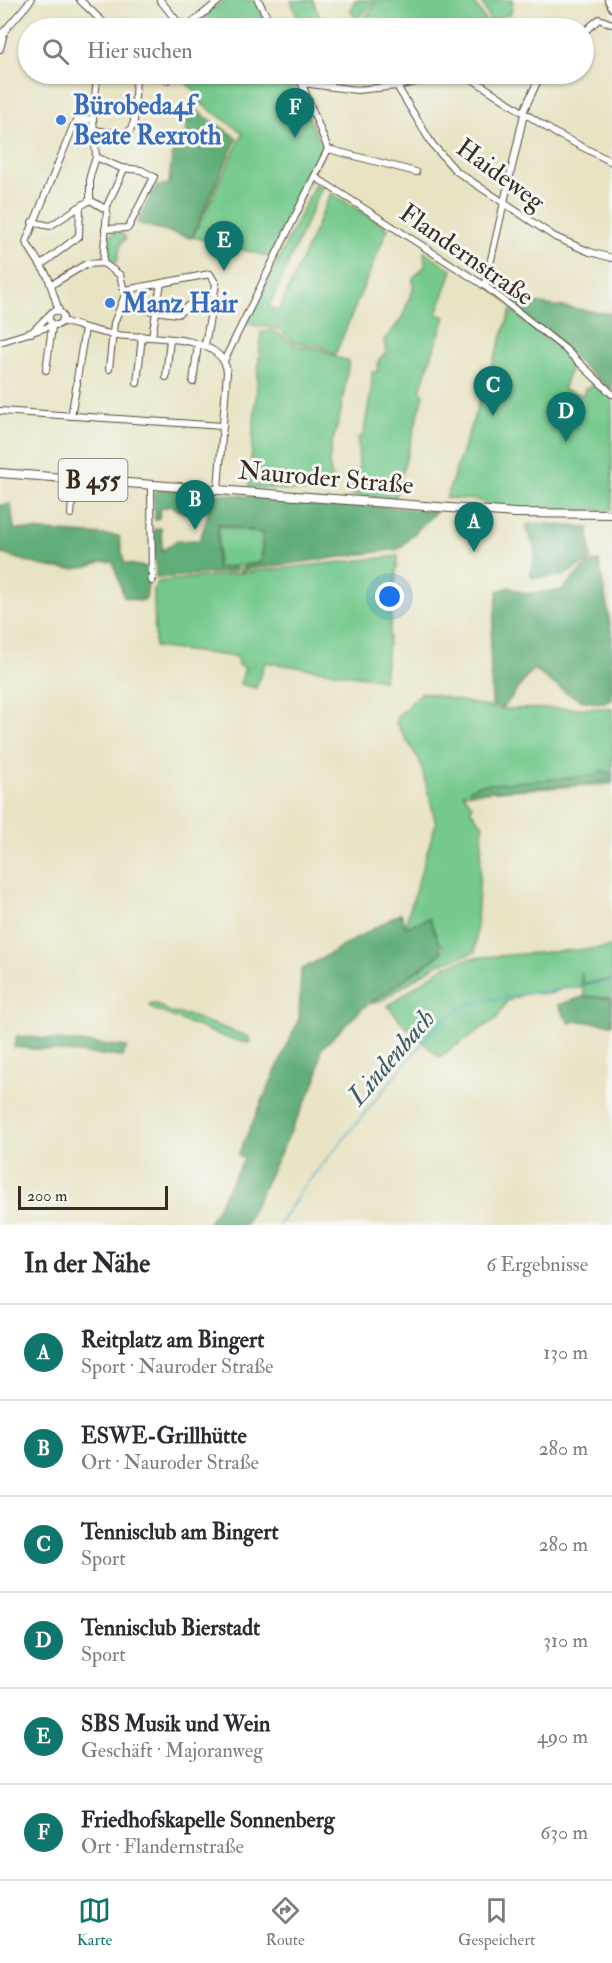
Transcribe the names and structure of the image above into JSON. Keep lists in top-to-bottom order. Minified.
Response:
{"streets":{"main road":["Nauroder Straße","B 455"],"street":["Haideweg","Flandernstraße"]},"water":["Lindenbach"],"places":["Bürobeda4f Beate Rexroth","Manz Hair"],"scale_bar":"200 m","page":{"search":"Hier suchen","pins":["F","E","C","D","B","A"],"scale":"200 m","heading":["In der Nähe","6 Ergebnisse"],"list":[{"mark":"A","name":"Reitplatz am Bingert","note":"Sport · Nauroder Straße","value":"130 m"},{"mark":"B","name":"ESWE-Grillhütte","note":"Ort · Nauroder Straße","value":"280 m"},{"mark":"C","name":"Tennisclub am Bingert","note":"Sport","value":"280 m"},{"mark":"D","name":"Tennisclub Bierstadt","note":"Sport","value":"310 m"},{"mark":"E","name":"SBS Musik und Wein","note":"Geschäft · Majoranweg","value":"490 m"},{"mark":"F","name":"Friedhofskapelle Sonnenberg","note":"Ort · Flandernstraße","value":"630 m"}],"nav":["Karte","Route","Gespeichert"]}}
